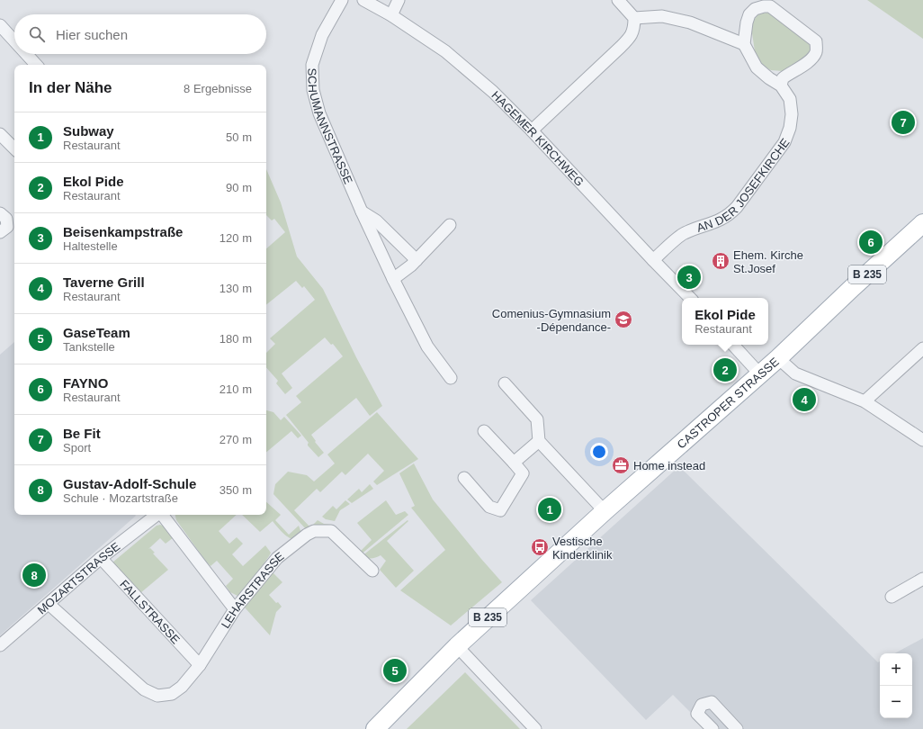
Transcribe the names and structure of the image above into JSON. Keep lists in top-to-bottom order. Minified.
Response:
{"streets":{"main road":["B 235","CASTROPER STRASSE"],"street":["SCHUMANNSTRASSE","HAGEMER KIRCHWEG","AN DER JOSEFKIRCHE","MOZARTSTRASSE","LEHARSTRASSE","FALLSTRASSE"]},"crossings":[["HAGEMER KIRCHWEG","AN DER JOSEFKIRCHE"],["MOZARTSTRASSE","LEHARSTRASSE"],["MOZARTSTRASSE","FALLSTRASSE"],["LEHARSTRASSE","FALLSTRASSE"]],"places":{"building":["Ehem. Kirche St.Josef"],"school or university":["Comenius-Gymnasium -Dépendance-"],"office":["Home instead"],"bus stop":["Vestische Kinderklinik"]},"page":{"search":"Hier suchen","heading":["In der Nähe","8 Ergebnisse"],"pins":["7","6","3","2","4","1","8","5"],"list":[{"mark":"1","name":"Subway","note":"Restaurant","value":"50 m"},{"mark":"2","name":"Ekol Pide","note":"Restaurant","value":"90 m"},{"mark":"3","name":"Beisenkampstraße","note":"Haltestelle","value":"120 m"},{"mark":"4","name":"Taverne Grill","note":"Restaurant","value":"130 m"},{"mark":"5","name":"GaseTeam","note":"Tankstelle","value":"180 m"},{"mark":"6","name":"FAYNO","note":"Restaurant","value":"210 m"},{"mark":"7","name":"Be Fit","note":"Sport","value":"270 m"},{"mark":"8","name":"Gustav-Adolf-Schule","note":"Schule · Mozartstraße","value":"350 m"}],"popup":["Ekol Pide","Restaurant"],"map_buttons":["+","−"]}}
